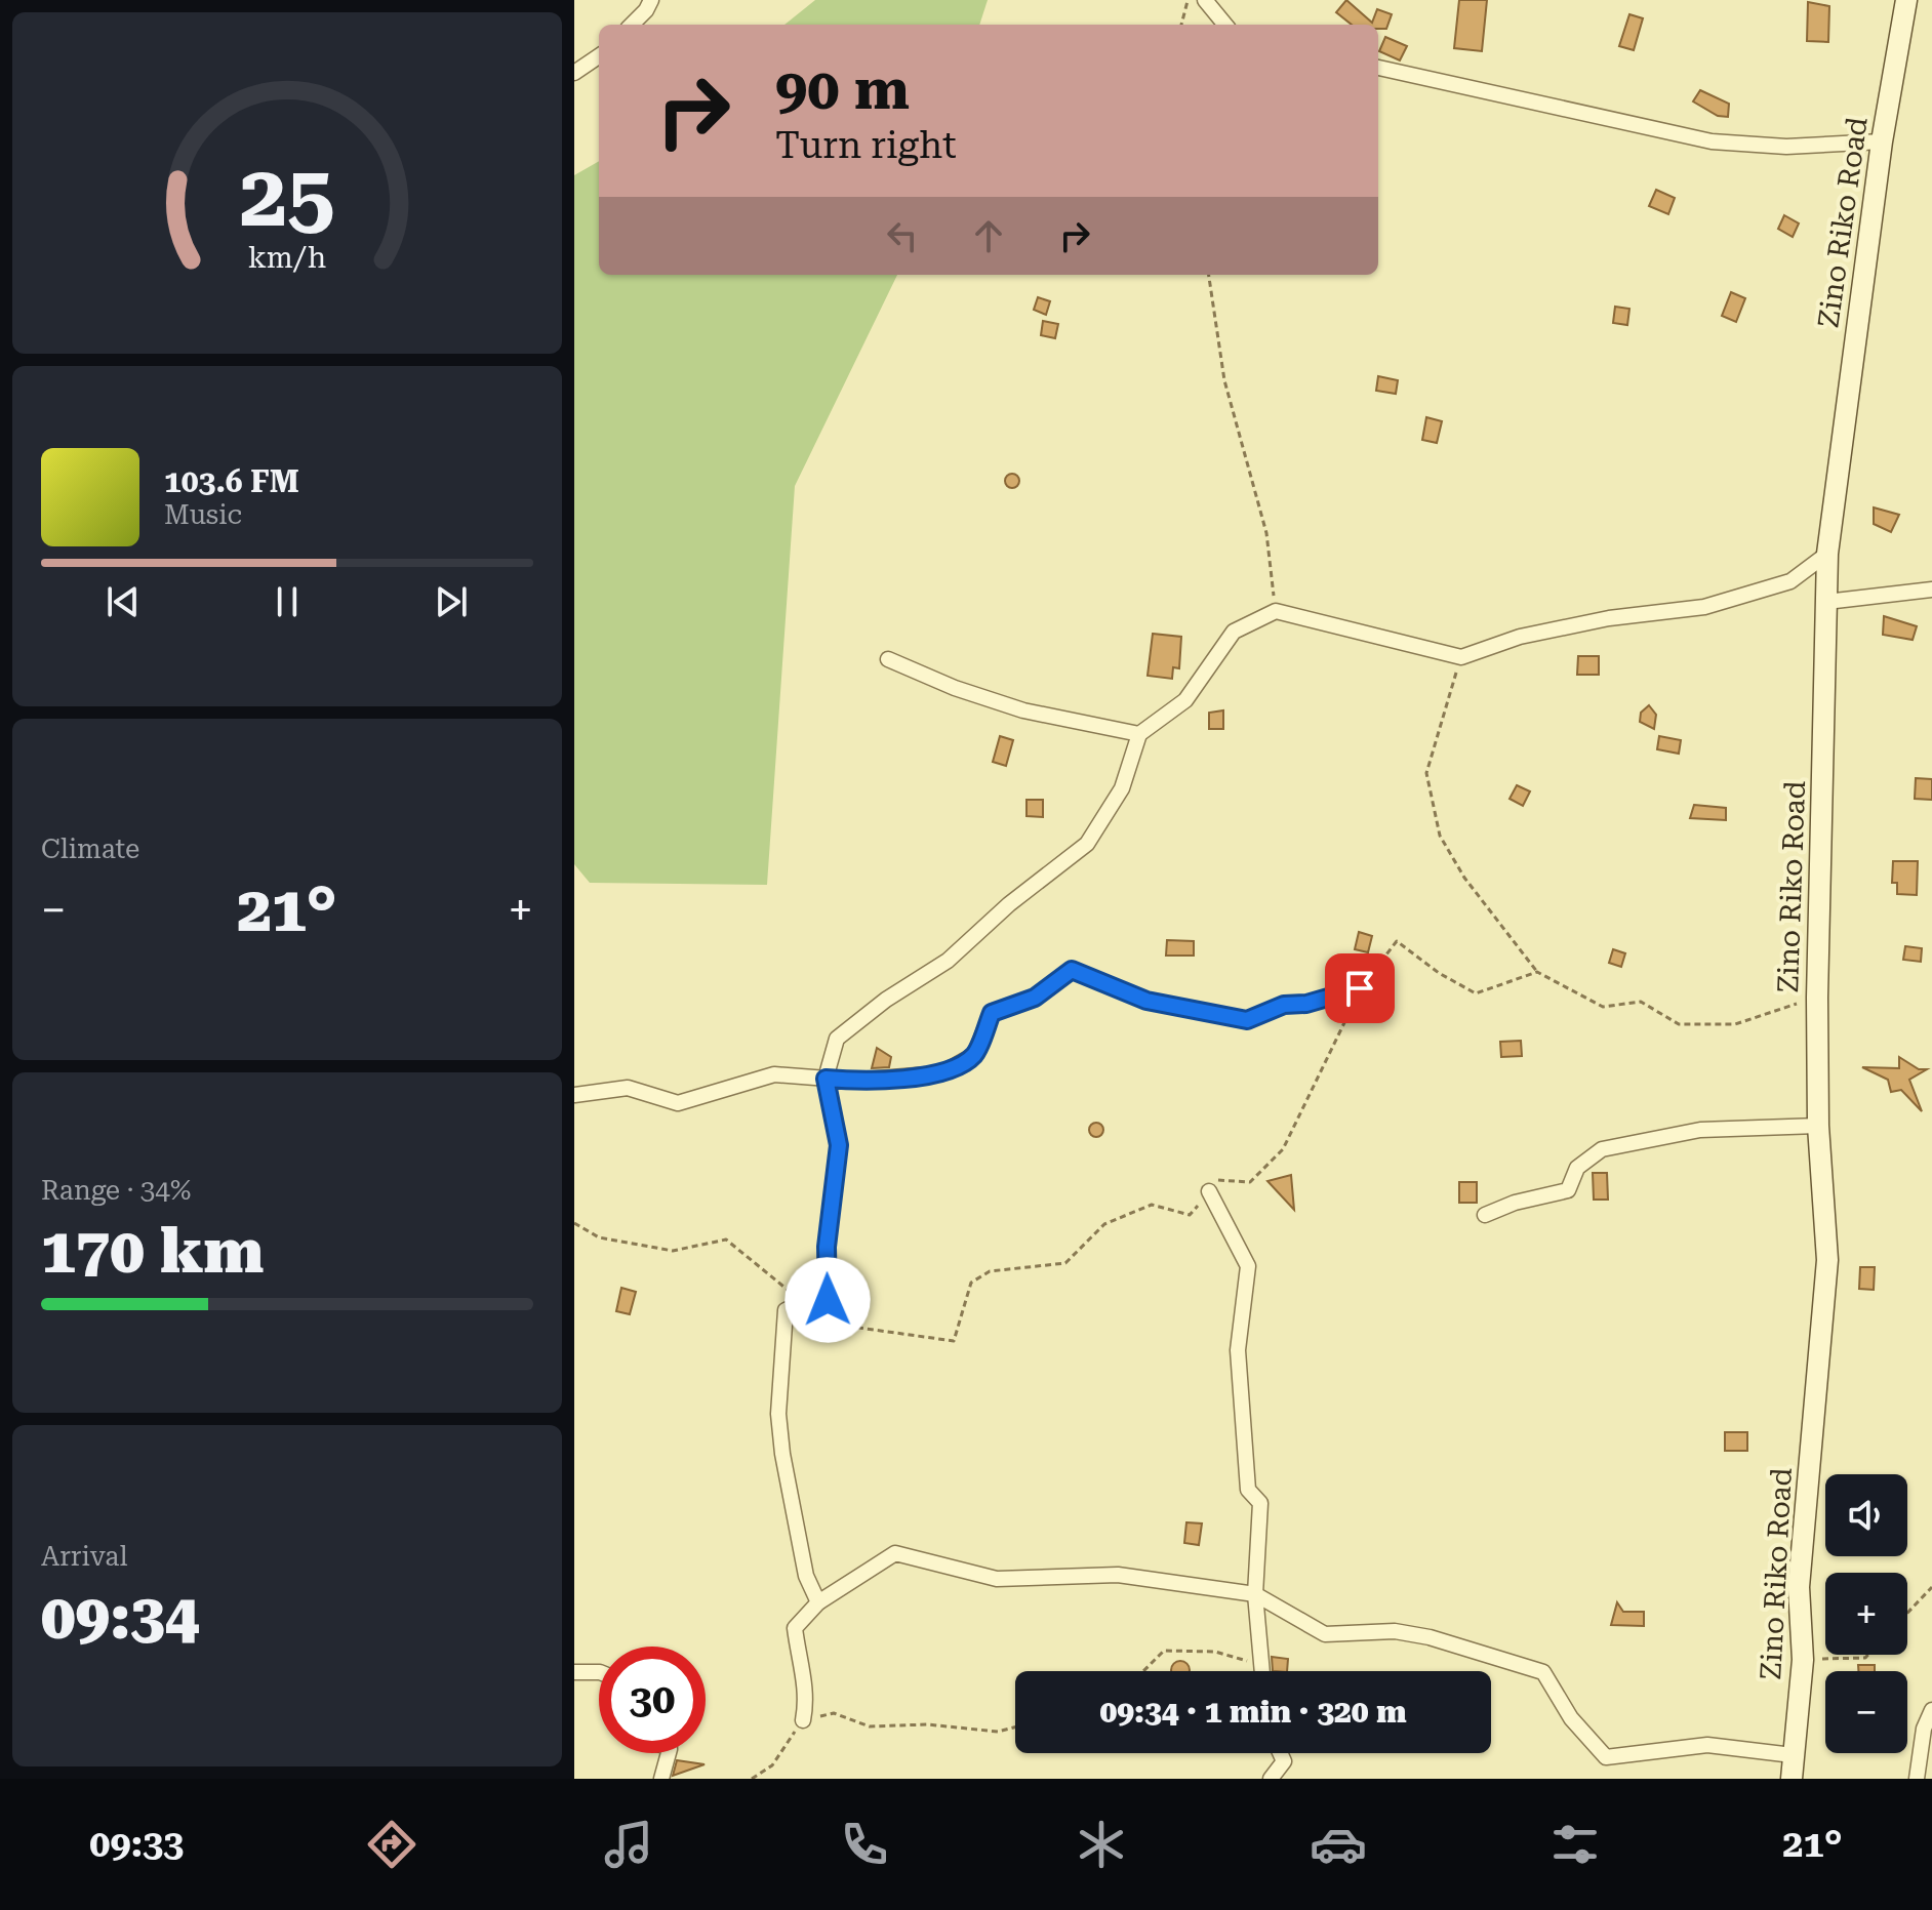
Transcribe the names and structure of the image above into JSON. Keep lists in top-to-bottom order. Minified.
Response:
{"streets":{"street":["Zino Riko Road"]},"page":{"turn":["90 m","Turn right"],"song":["103.6 FM","Music"],"tile":["Climate",["Range · 34%","170 km"],["Arrival","09:34"]],"heat":["−","21°","+"],"map_buttons":["+","−"],"limit":"30","trip":"09:34 · 1 min · 320 m","tabs":["09:33","21°"],"gauge":["25","km/h"]}}
